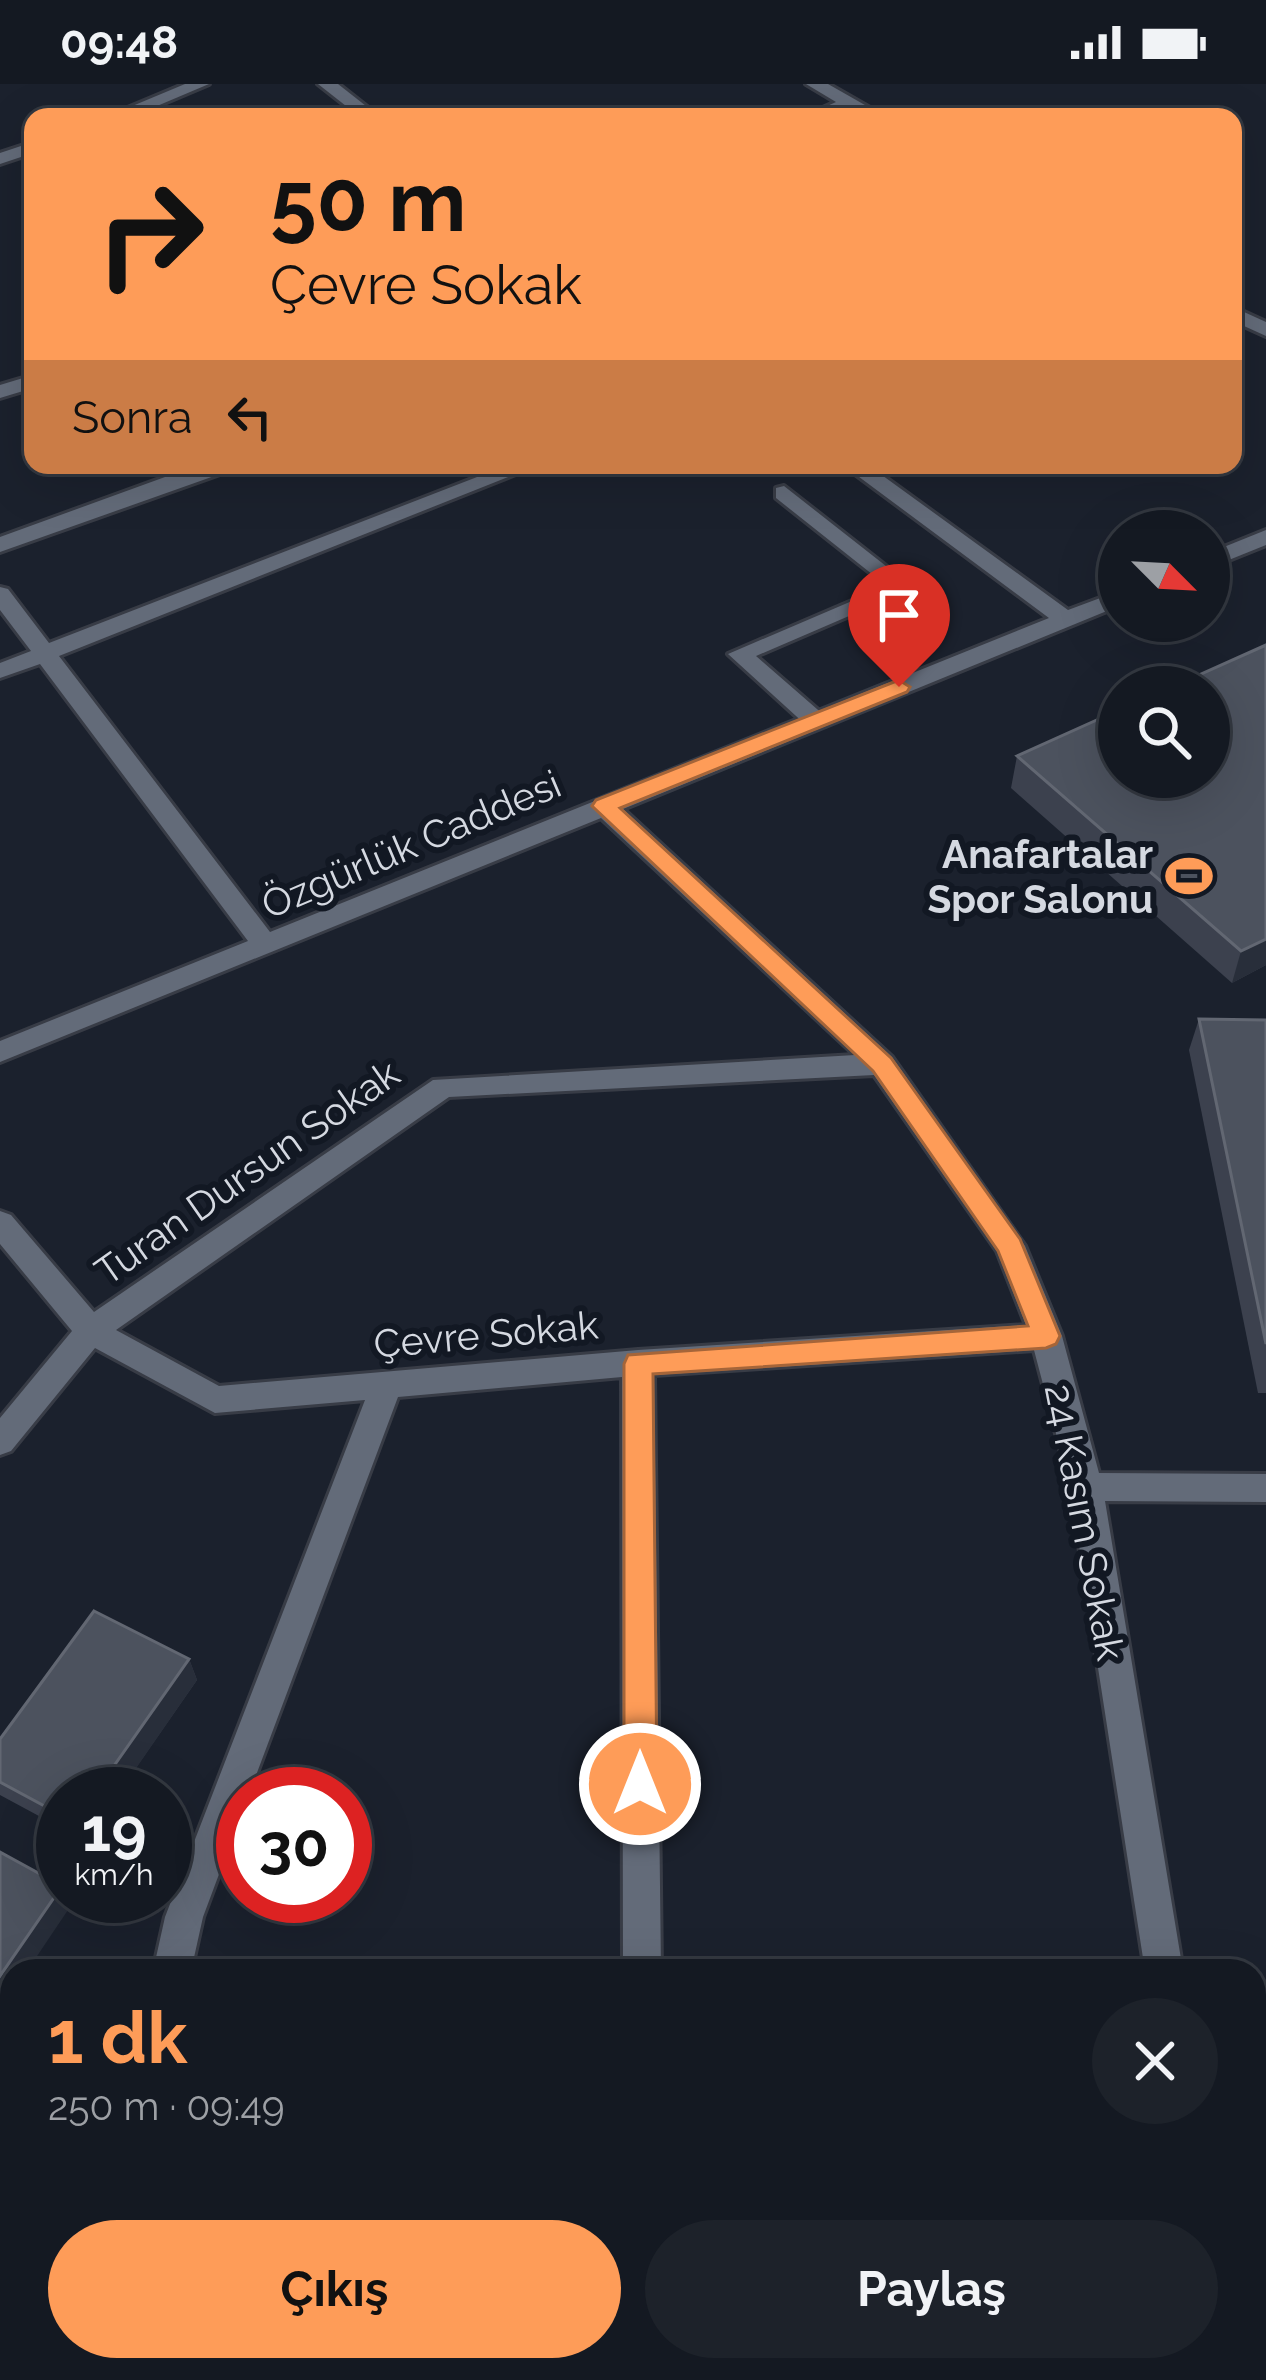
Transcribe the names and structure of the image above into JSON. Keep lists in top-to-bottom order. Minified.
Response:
{"streets":{"street":["Özgürlük Caddesi","Turan Dursun Sokak","Çevre Sokak","24 Kasım Sokak"]},"crossings":[["Özgürlük Caddesi","24 Kasım Sokak"],["Turan Dursun Sokak","Çevre Sokak"],["Turan Dursun Sokak","24 Kasım Sokak"],["Çevre Sokak","24 Kasım Sokak"]],"places":{"sports":["Anafartalar Spor Salonu"]},"north":"bottom right","page":{"status":"09:48","turn":["50 m","Çevre Sokak"],"then":"Sonra","speed":"19 km/h","limit":"30","heading":["1 dk","250 m · 09:49"],"buttons":["Çıkış","Paylaş"]}}
